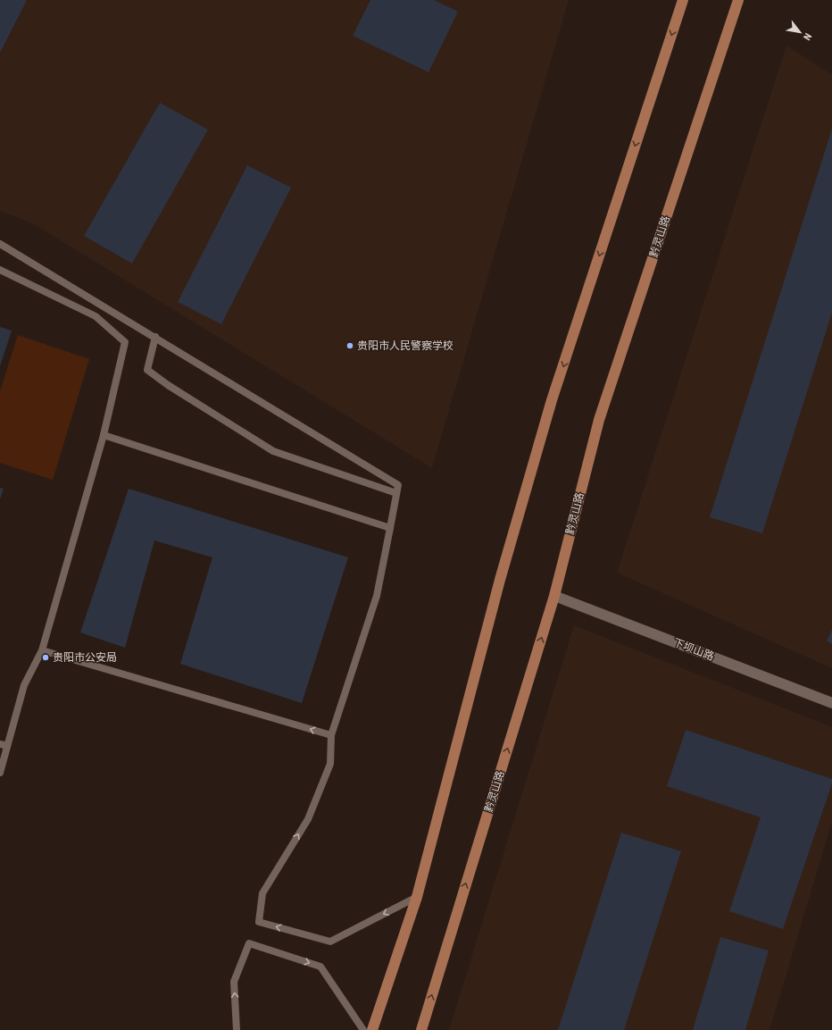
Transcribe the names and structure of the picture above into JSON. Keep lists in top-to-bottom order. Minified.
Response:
{"streets":{"main road":["黔灵山路"],"street":["下坝山路"]},"crossings":[["黔灵山路","下坝山路"]],"places":["贵阳市人民警察学校","贵阳市公安局"],"north":"bottom right"}
